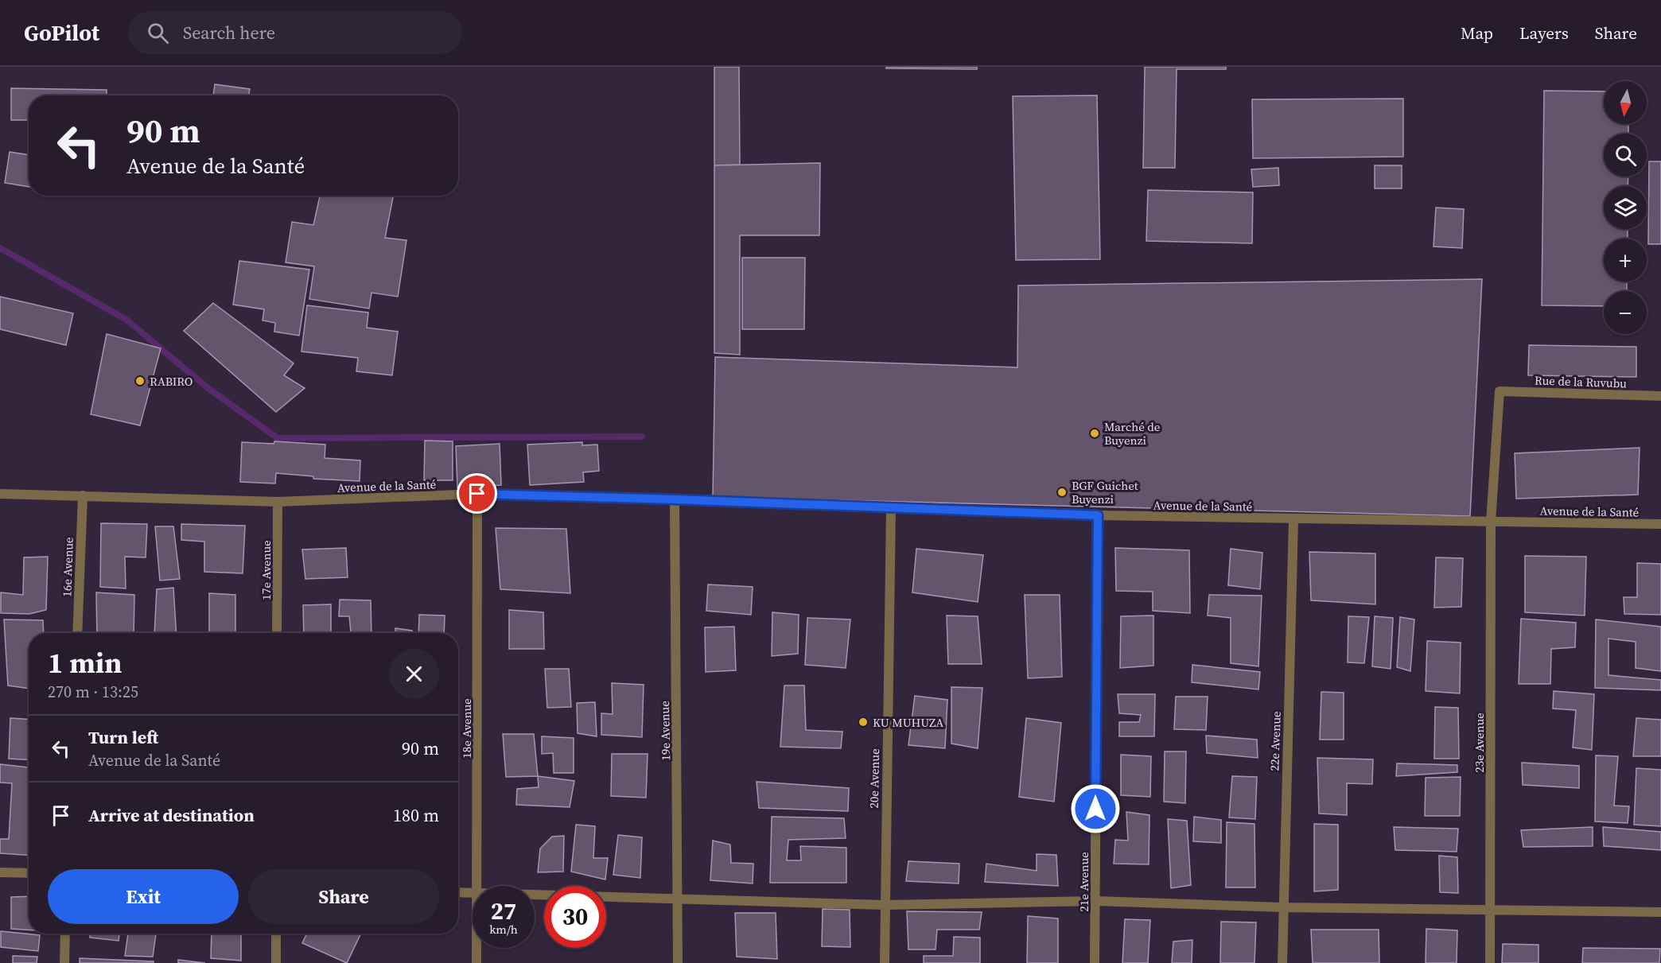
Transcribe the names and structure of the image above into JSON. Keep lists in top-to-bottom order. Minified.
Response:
{"streets":{"street":["Rue de la Ruvubu","Avenue de la Santé","16e Avenue","17e Avenue","18e Avenue","19e Avenue","22e Avenue","23e Avenue","20e Avenue","21e Avenue"]},"crossings":[["Rue de la Ruvubu","23e Avenue"],["Avenue de la Santé","16e Avenue"],["Avenue de la Santé","17e Avenue"],["Avenue de la Santé","18e Avenue"],["Avenue de la Santé","19e Avenue"],["Avenue de la Santé","22e Avenue"],["Avenue de la Santé","23e Avenue"],["Avenue de la Santé","20e Avenue"],["Avenue de la Santé","21e Avenue"]],"places":["RABIRO","Marché de Buyenzi","BGF Guichet Buyenzi","KU MUHUZA"],"north":"bottom","page":{"header":"GoPilot","search":"Search here","nav":["Map","Layers","Share"],"map_buttons":["+","−"],"turn":["90 m","Avenue de la Santé"],"heading":["1 min","270 m · 13:25"],"list":[{"name":"Turn left","note":"Avenue de la Santé","value":"90 m"},{"name":"Arrive at destination","value":"180 m"}],"buttons":["Exit","Share"],"speed":"27 km/h","limit":"30"}}
